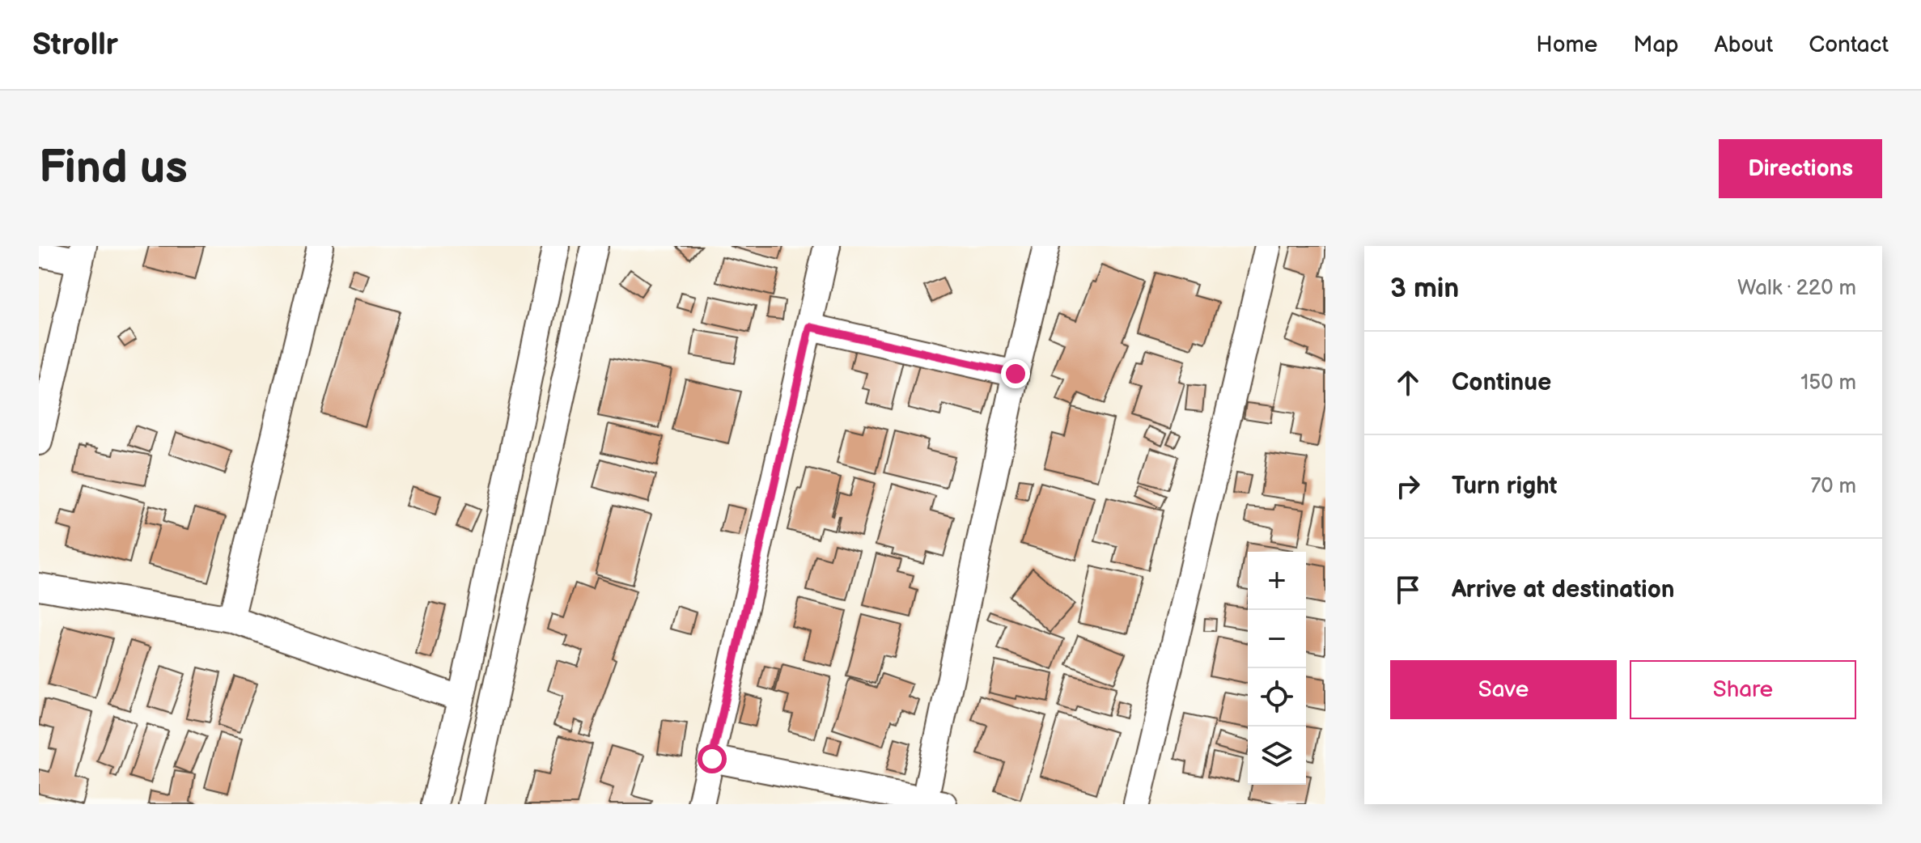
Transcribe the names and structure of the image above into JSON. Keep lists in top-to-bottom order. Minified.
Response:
{"page":{"header":"Strollr","nav":["Home","Map","About","Contact"],"buttons":["Directions",["Save","Share"]],"title":"Find us","heading":["3 min","Walk · 220 m"],"list":[["Continue","150 m"],["Turn right","70 m"],"Arrive at destination"],"map_buttons":["+","−"]}}
